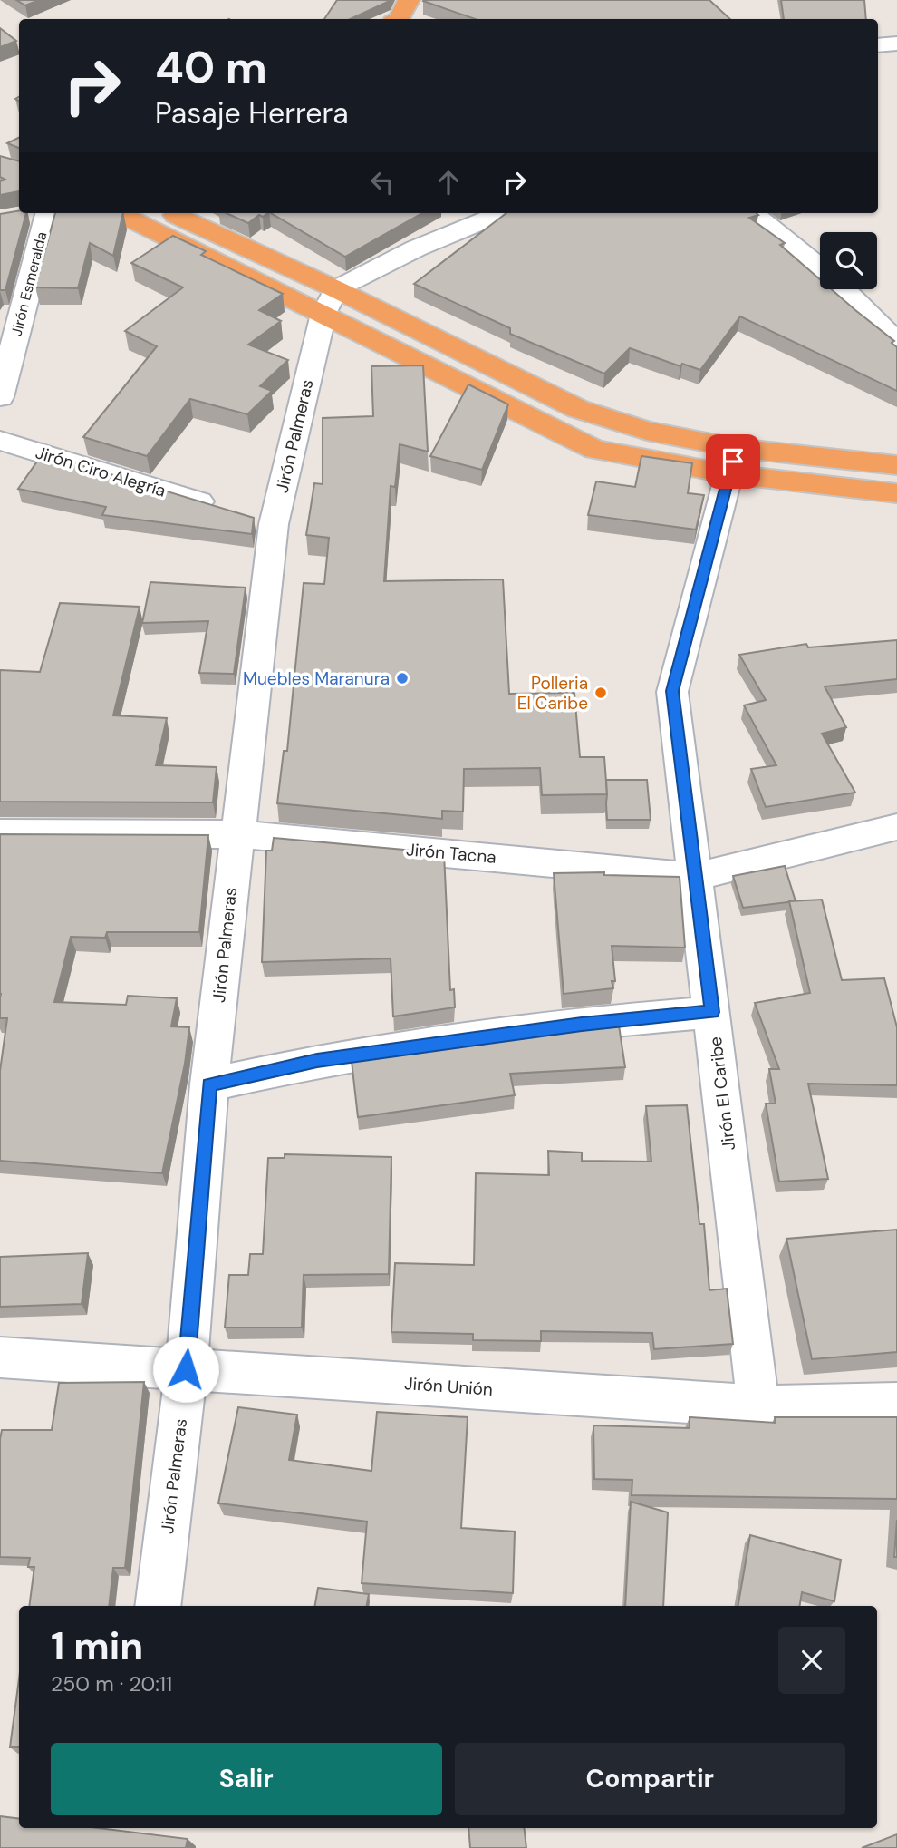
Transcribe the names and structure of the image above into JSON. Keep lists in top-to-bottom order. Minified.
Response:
{"streets":{"street":["Jirón Esmeralda","Jirón Palmeras","Jirón Ciro Alegría","Jirón Tacna","Jirón El Caribe","Jirón Unión"]},"crossings":[["Jirón Palmeras","Jirón Ciro Alegría"],["Jirón Palmeras","Jirón Tacna"],["Jirón Palmeras","Jirón Unión"],["Jirón Tacna","Jirón El Caribe"],["Jirón El Caribe","Jirón Unión"]],"places":["Muebles Maranura","Polleria El Caribe"],"page":{"turn":["40 m","Pasaje Herrera"],"heading":["1 min","250 m · 20:11"],"buttons":["Salir","Compartir"]}}
